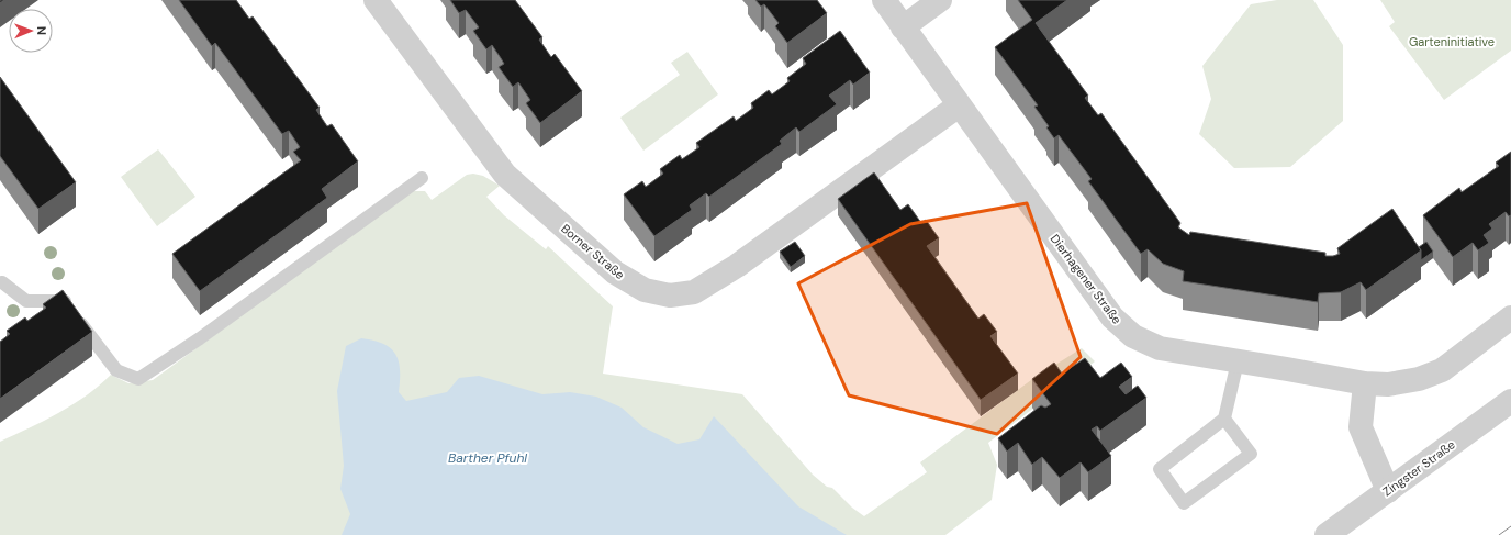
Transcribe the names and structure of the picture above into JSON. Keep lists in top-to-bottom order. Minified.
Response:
{"streets":{"street":["Borner Straße","Dierhagener Straße","Zingster Straße"]},"crossings":[["Borner Straße","Dierhagener Straße"]],"water":["Barther Pfuhl"],"parks":["Garteninitiative"],"north":"right"}
